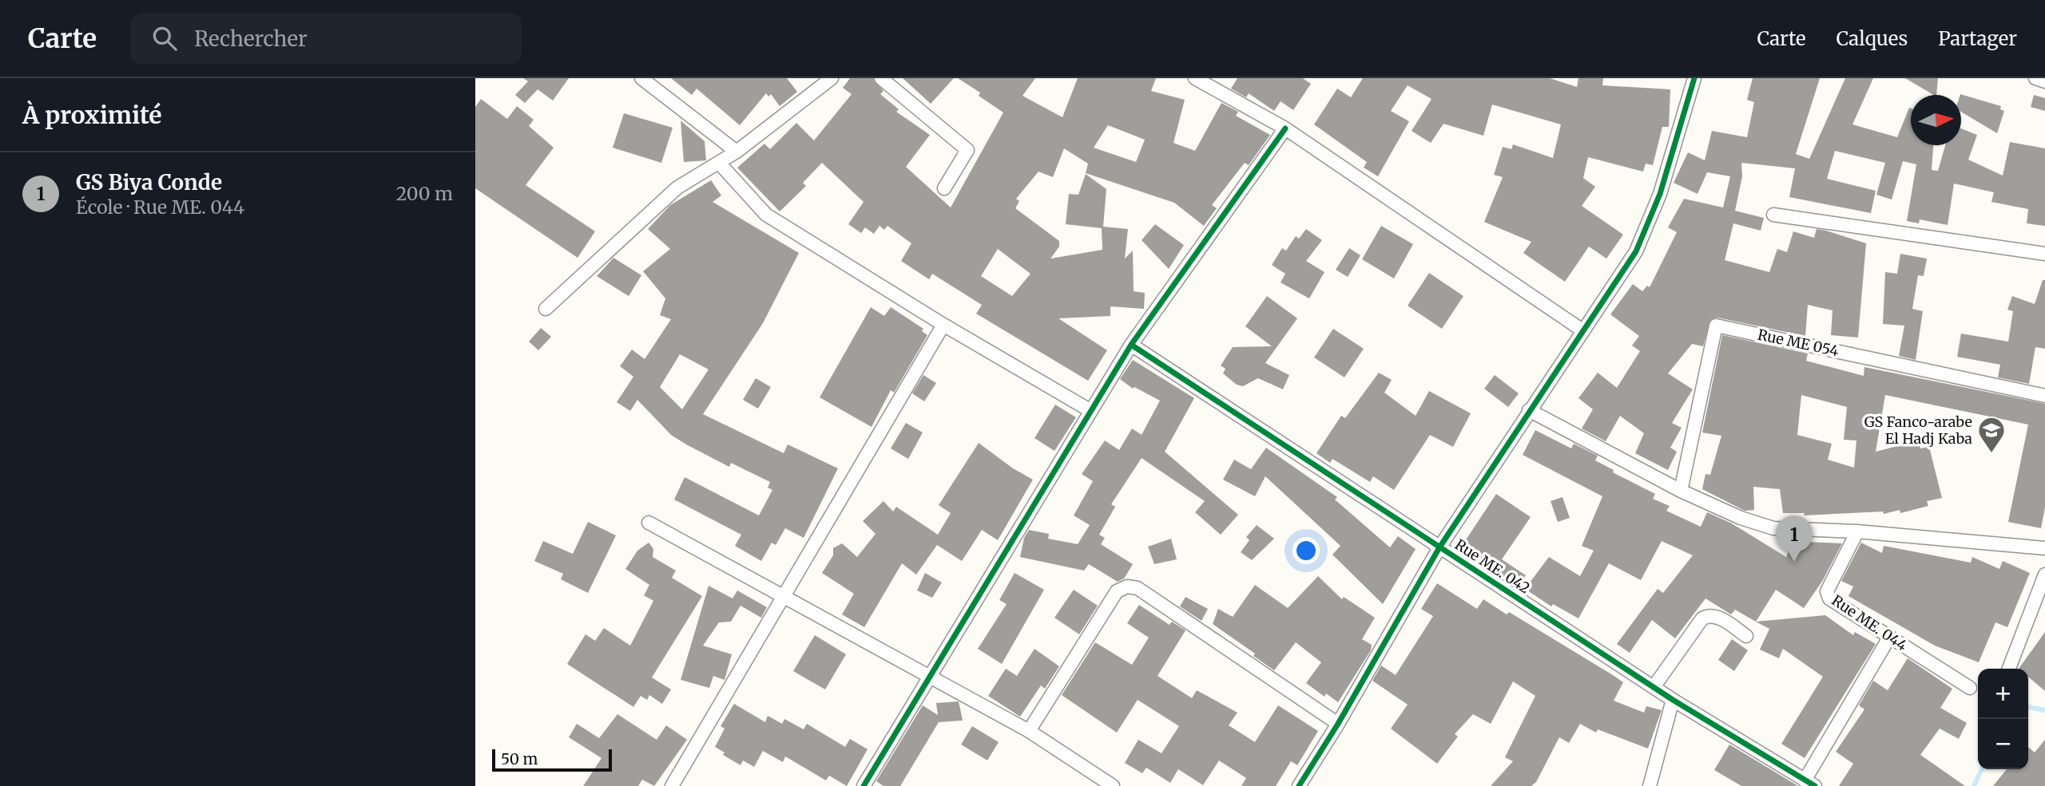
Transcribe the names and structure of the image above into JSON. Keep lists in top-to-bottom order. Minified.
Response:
{"streets":{"street":["Rue ME 054","Rue ME. 042","Rue ME. 044"]},"places":{"school or university":["GS Fanco-arabe El Hadj Kaba"]},"scale_bar":"50 m","north":"right","page":{"header":"Carte","search":"Rechercher","nav":["Carte","Calques","Partager"],"heading":"À proximité","list":[{"mark":"1","name":"GS Biya Conde","note":"École · Rue ME. 044","value":"200 m"}],"pins":"1","map_buttons":["+","−"],"scale":"50 m"}}
